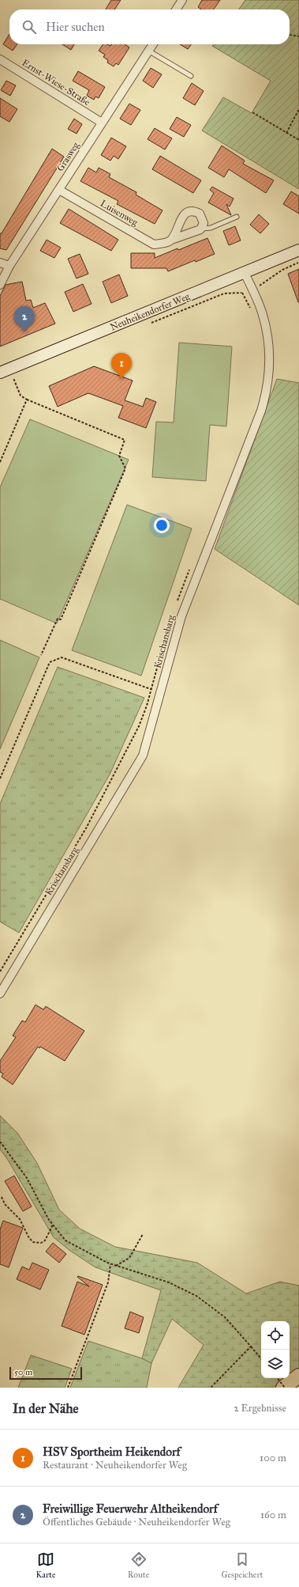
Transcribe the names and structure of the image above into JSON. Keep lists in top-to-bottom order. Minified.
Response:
{"streets":{"street":["Ernst-Wiese-Straße","Grasweg","Luisenweg","Neuheikendorfer Weg","Krischansbarg"]},"crossings":[["Ernst-Wiese-Straße","Grasweg"],["Grasweg","Luisenweg"],["Neuheikendorfer Weg","Krischansbarg"]],"scale_bar":"50 m","page":{"search":"Hier suchen","pins":["2","1"],"scale":"50 m","heading":["In der Nähe","2 Ergebnisse"],"list":[{"mark":"1","name":"HSV Sportheim Heikendorf","note":"Restaurant · Neuheikendorfer Weg","value":"100 m"},{"mark":"2","name":"Freiwillige Feuerwehr Altheikendorf","note":"Öffentliches Gebäude · Neuheikendorfer Weg","value":"160 m"}],"nav":["Karte","Route","Gespeichert"]}}
